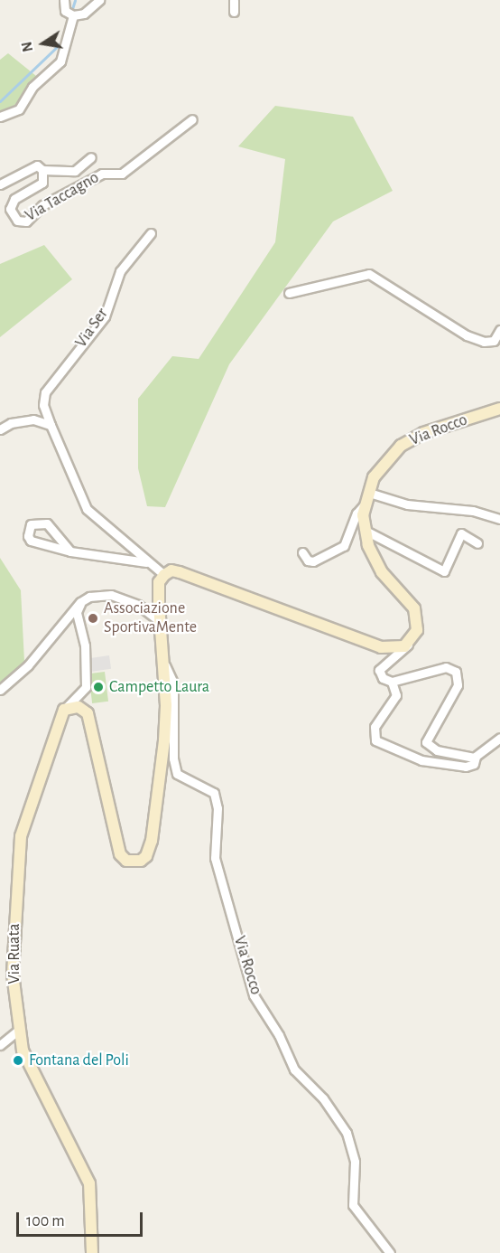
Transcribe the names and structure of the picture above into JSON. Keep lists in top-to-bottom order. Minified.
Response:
{"streets":{"street":["Via Taccagno","Via Ser","Via Rocco","Via Ruata"]},"crossings":[["Via Ser","Via Rocco"],["Via Rocco","Via Ruata"]],"places":["Associazione SportivaMente","Campetto Laura","Fontana del Poli"],"scale_bar":"100 m","north":"left"}
